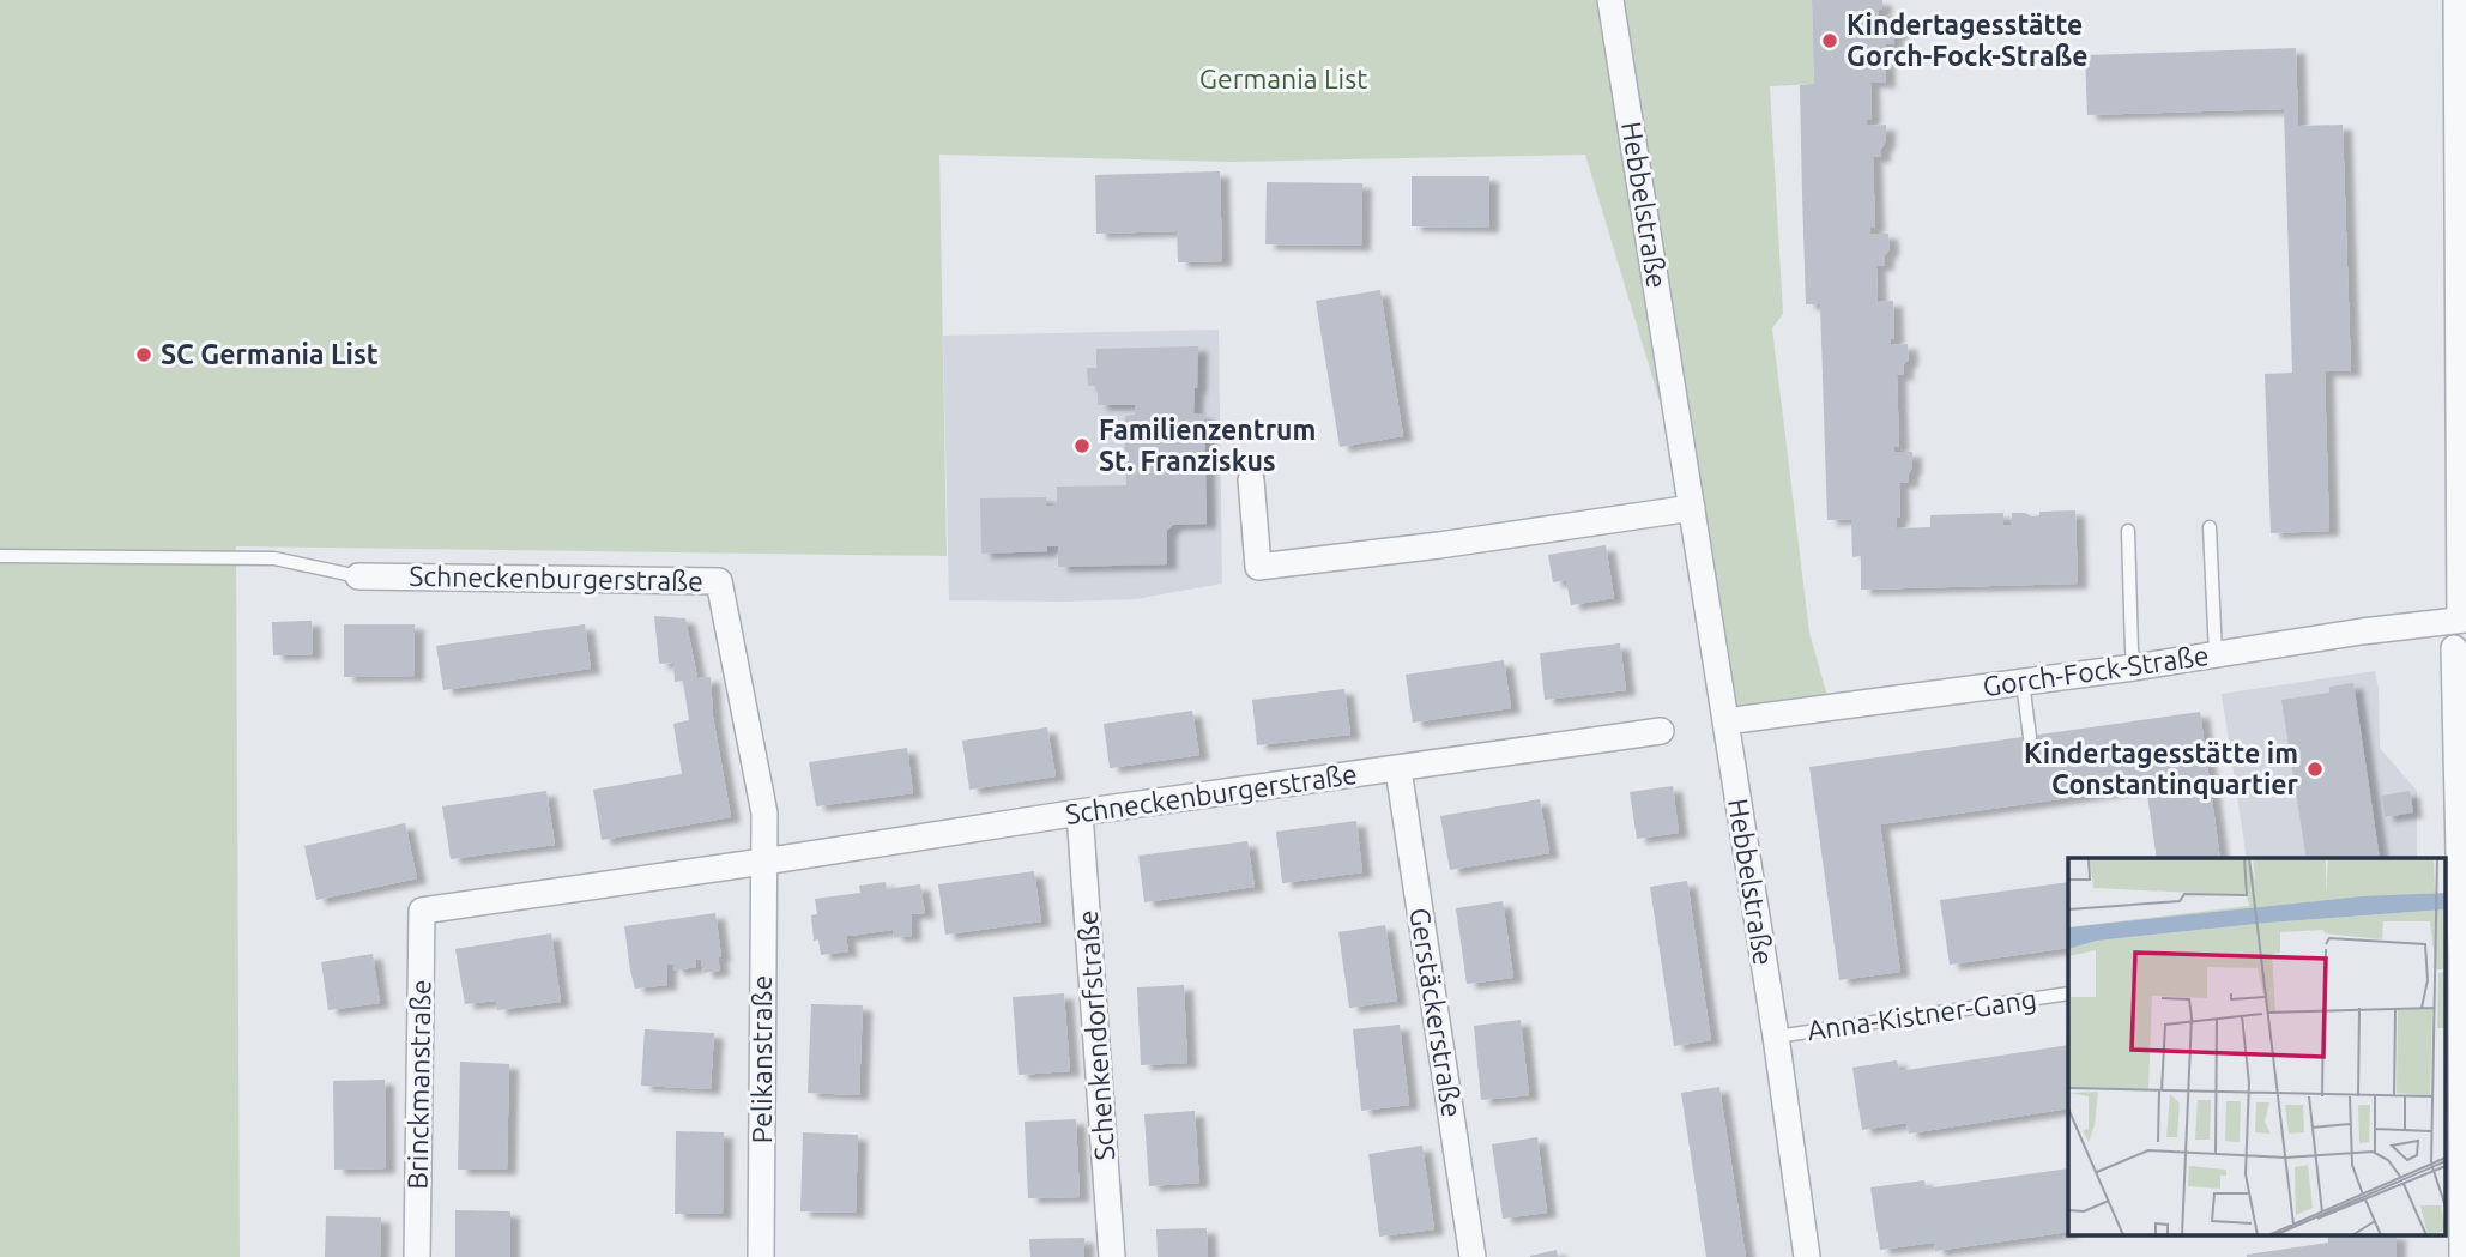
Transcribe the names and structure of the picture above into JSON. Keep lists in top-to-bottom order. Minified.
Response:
{"streets":{"street":["Hebbelstraße","Schneckenburgerstraße","Gorch-Fock-Straße","Gerstäckerstraße","Schenkendorfstraße","Pelikanstraße","Brinckmanstraße"],"lane":["Anna-Kistner-Gang"]},"crossings":[["Hebbelstraße","Gorch-Fock-Straße"],["Hebbelstraße","Anna-Kistner-Gang"],["Schneckenburgerstraße","Gerstäckerstraße"],["Schneckenburgerstraße","Schenkendorfstraße"],["Schneckenburgerstraße","Pelikanstraße"],["Schneckenburgerstraße","Brinckmanstraße"]],"parks":["Germania List"],"places":["Kindertagesstätte Gorch-Fock-Straße","SC Germania List","Familienzentrum St. Franziskus","Kindertagesstätte im Constantinquartier"]}
